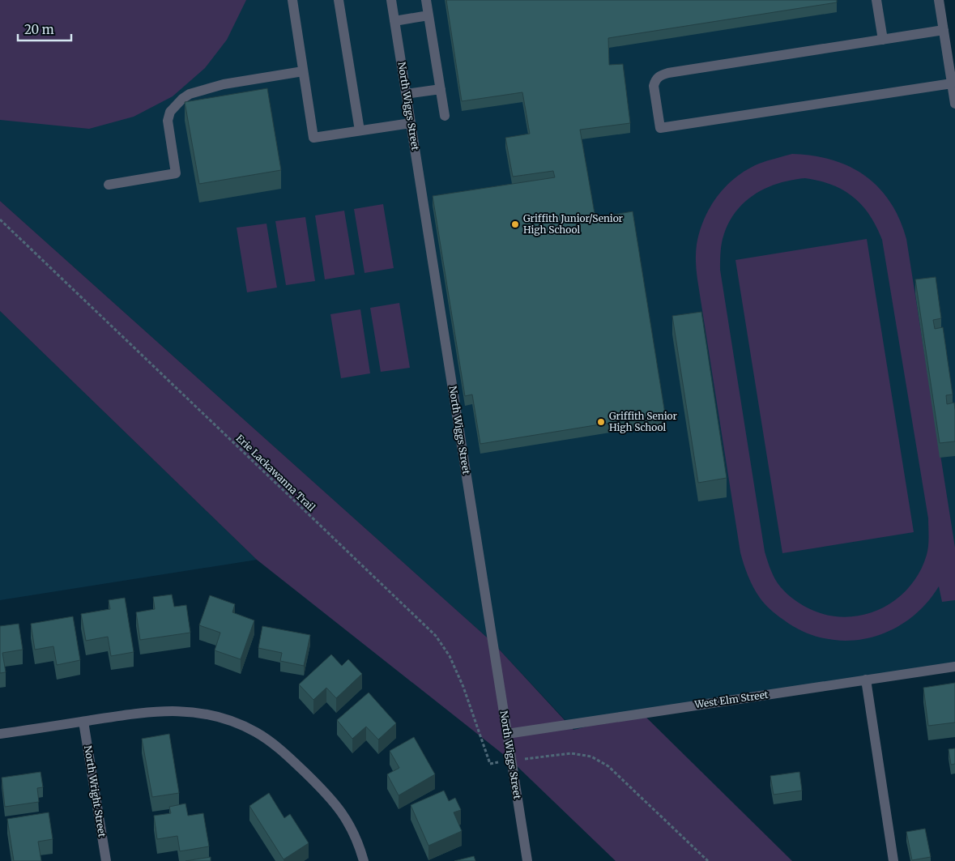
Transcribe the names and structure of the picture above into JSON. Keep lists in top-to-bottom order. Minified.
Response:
{"streets":{"street":["North Wiggs Street","West Elm Street","North Wright Street"],"path":["Erie Lackawanna Trail"]},"crossings":[["North Wiggs Street","West Elm Street"]],"places":["Griffith Junior/Senior High School","Griffith Senior High School"],"scale_bar":"20 m"}
